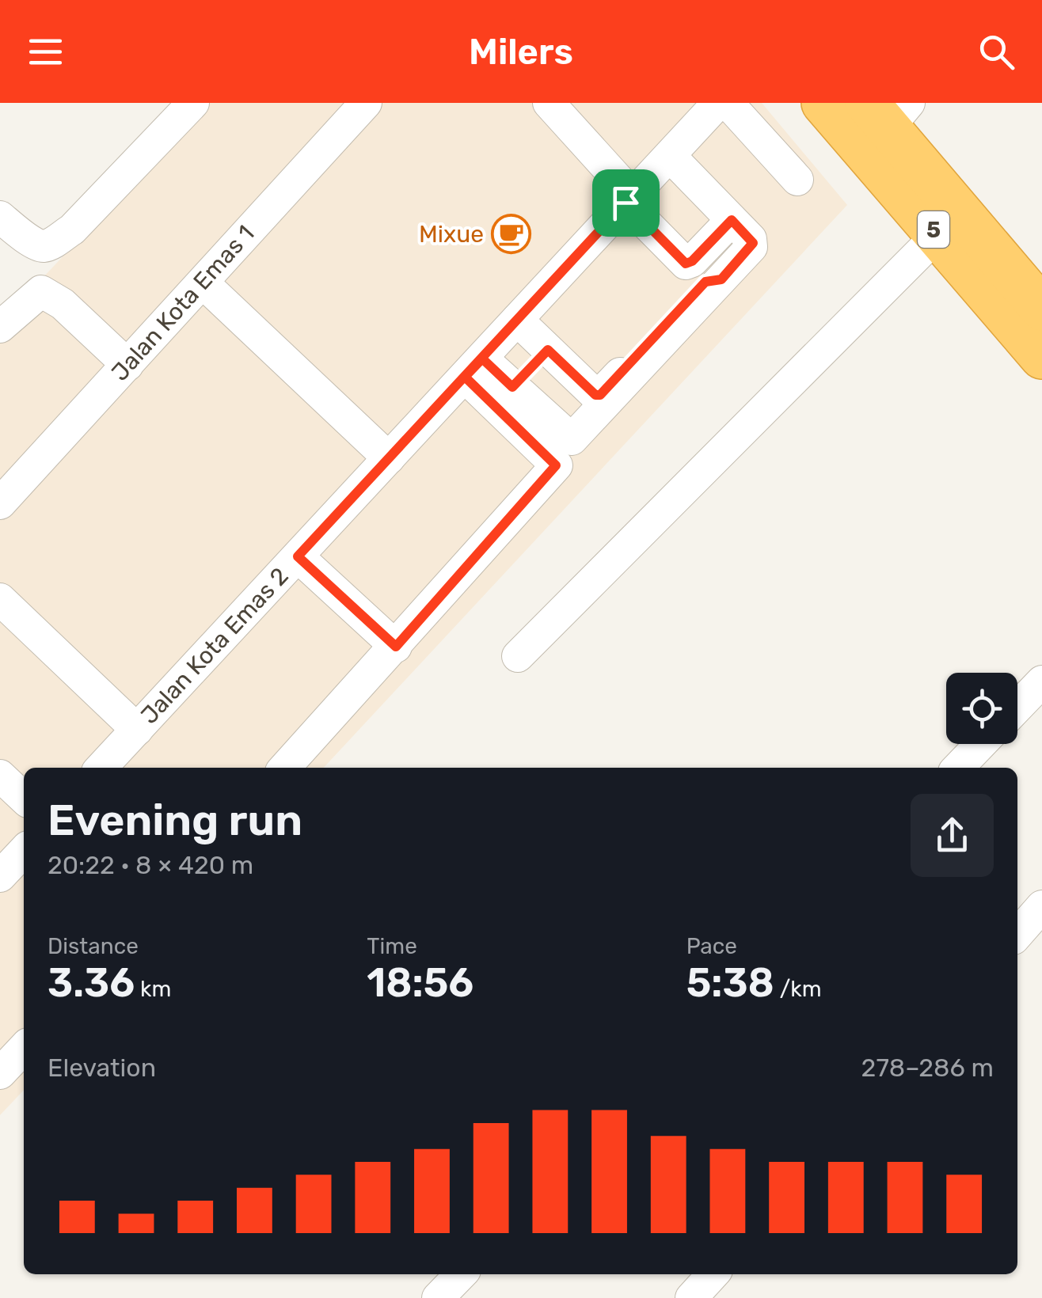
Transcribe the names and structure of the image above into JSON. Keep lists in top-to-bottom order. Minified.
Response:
{"streets":{"highway":["5"],"street":["Jalan Kota Emas 1","Jalan Kota Emas 2"]},"places":{"cafe":["Mixue"]},"page":{"header":"Milers","heading":["Evening run","20:22 · 8 × 420 m"],"stats":[["Distance","3.36 km"],["Time","18:56"],["Pace","5:38 /km"]],"chart":["Elevation","278–286 m"]}}
